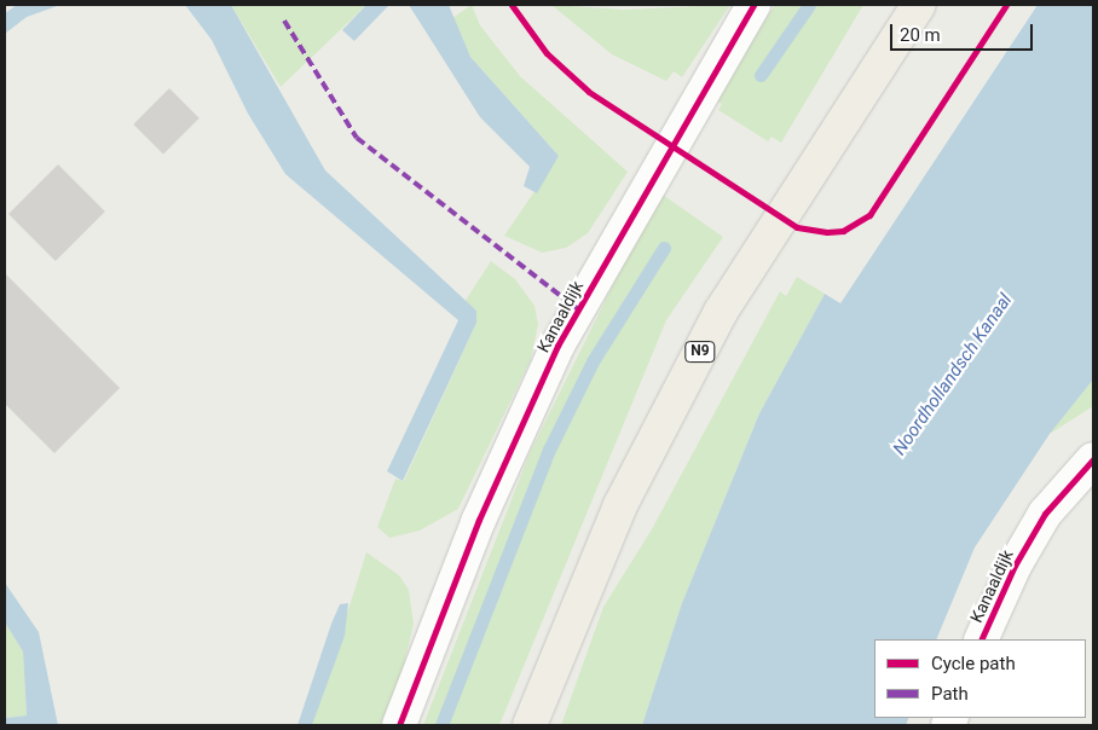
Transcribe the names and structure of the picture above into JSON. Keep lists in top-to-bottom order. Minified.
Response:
{"streets":{"main road":["N9"],"street":["Kanaaldijk"]},"water":["Noordhollandsch Kanaal"],"legend":["Cycle path","Path"],"scale_bar":"20 m"}
